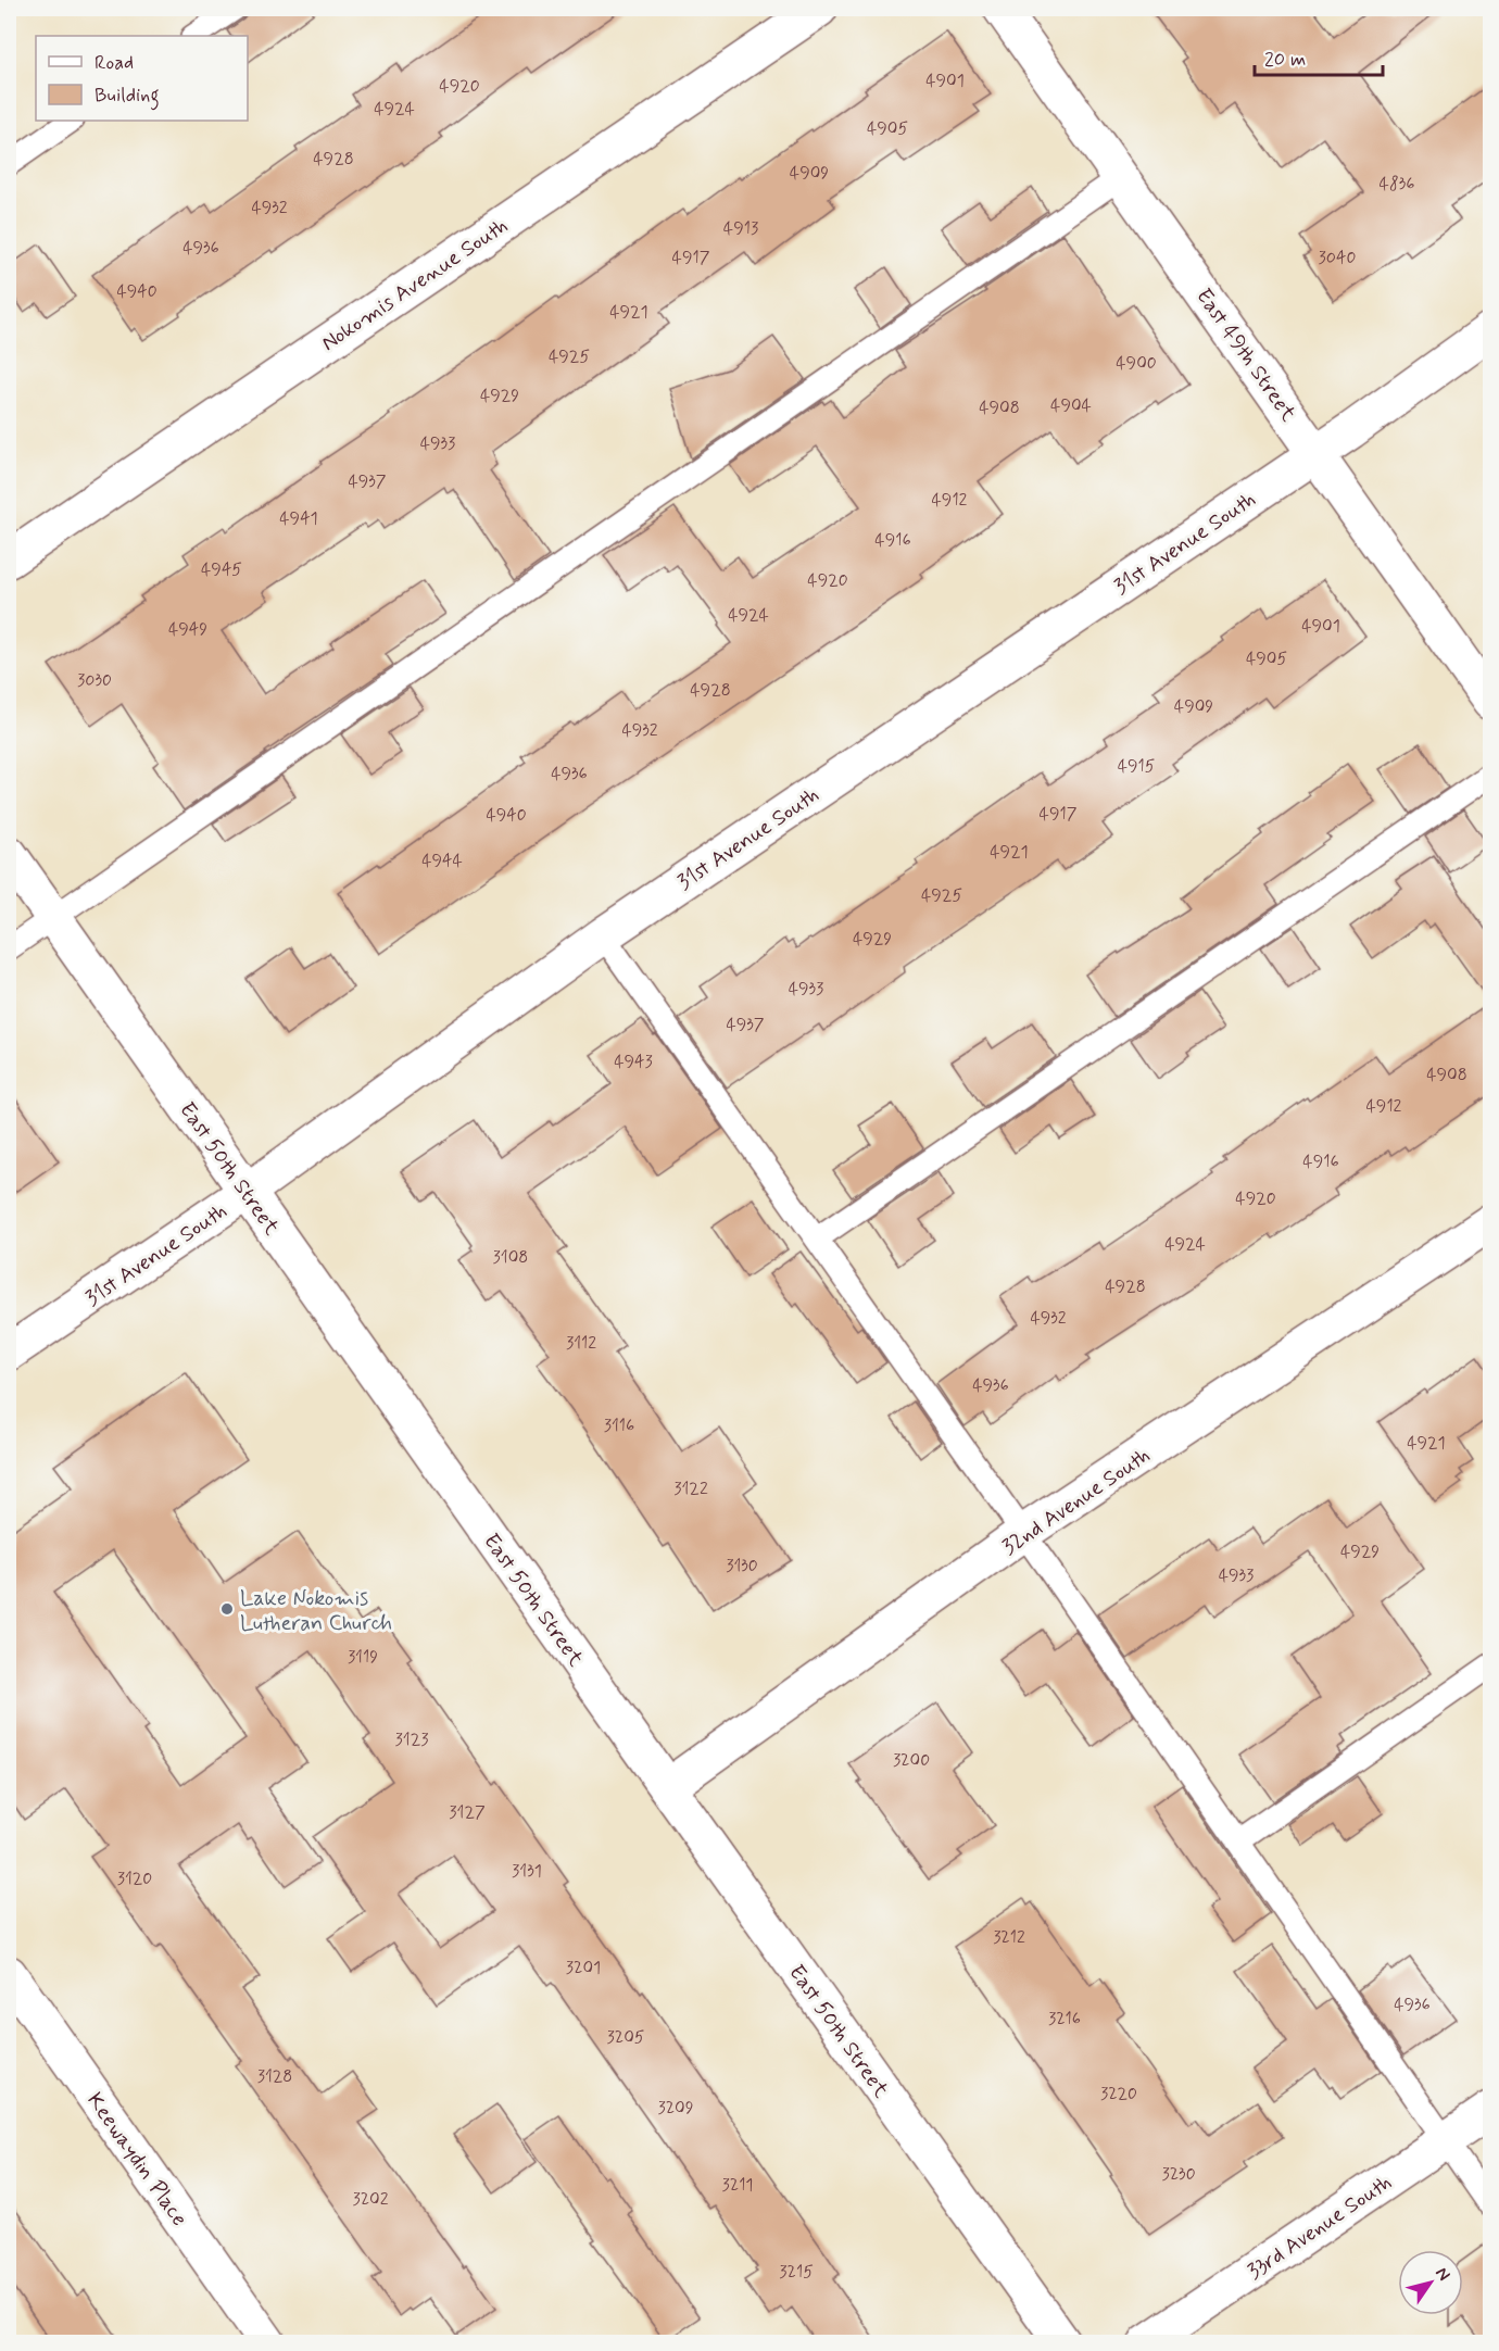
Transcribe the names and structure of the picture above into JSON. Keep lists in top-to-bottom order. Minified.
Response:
{"streets":{"street":["Nokomis Avenue South","East 49th Street","31st Avenue South","East 50th Street","32nd Avenue South","Keewaydin Place","33rd Avenue South"]},"crossings":[["East 49th Street","31st Avenue South"],["31st Avenue South","East 50th Street"],["East 50th Street","32nd Avenue South"]],"places":["Lake Nokomis Lutheran Church"],"house_numbers":["4901","4920","4924","4905","4928","4909","4836","4932","4913","4936","4917","3040","4940","4921","4925","4900","4929","4904","4908","4933","4937","4912","4941","4916","4945","4920","4924","4901","4949","4905","3030","4928","4909","4932","4915","4936","4917","4940","4921","4944","4925","4929","4933","4937","4943","4908","4912","4916","4920","4924","3108","4928","4932","3112","4936","3116","4921","3122","4929","3130","4933","3119","3123","3200","3127","3131","3120","3212","3201","4936","3216","3205","3128","3220","3209","3230","3211","3202","3215"],"legend":["Road","Building"],"scale_bar":"20 m","north":"top right"}
